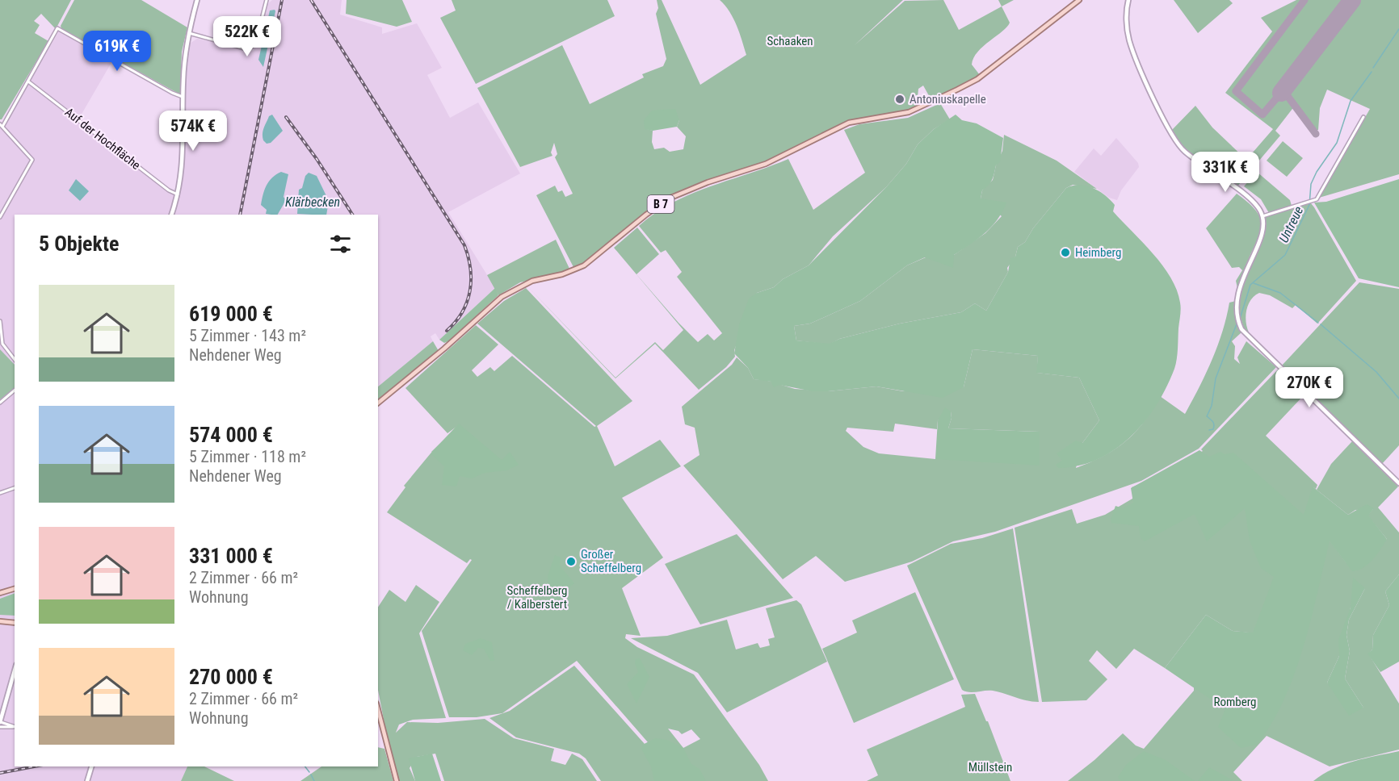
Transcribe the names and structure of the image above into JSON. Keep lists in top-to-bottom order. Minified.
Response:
{"streets":{"main road":["B 7"],"street":["Auf der Hochfläche"]},"water":["Klärbecken","Untreue"],"parks":["Schaaken","Scheffelberg / Kalberstert","Romberg","Müllstein"],"places":["Antoniuskapelle","Heimberg","Großer Scheffelberg"],"page":{"price":["522K €","619K €","574K €","331K €","270K €"],"heading":"5 Objekte","list":[{"name":"619 000 €","note":"5 Zimmer · 143 m² · Nehdener Weg"},{"name":"574 000 €","note":"5 Zimmer · 118 m² · Nehdener Weg"},{"name":"331 000 €","note":"2 Zimmer · 66 m² · Wohnung"},{"name":"270 000 €","note":"2 Zimmer · 66 m² · Wohnung"}]}}
